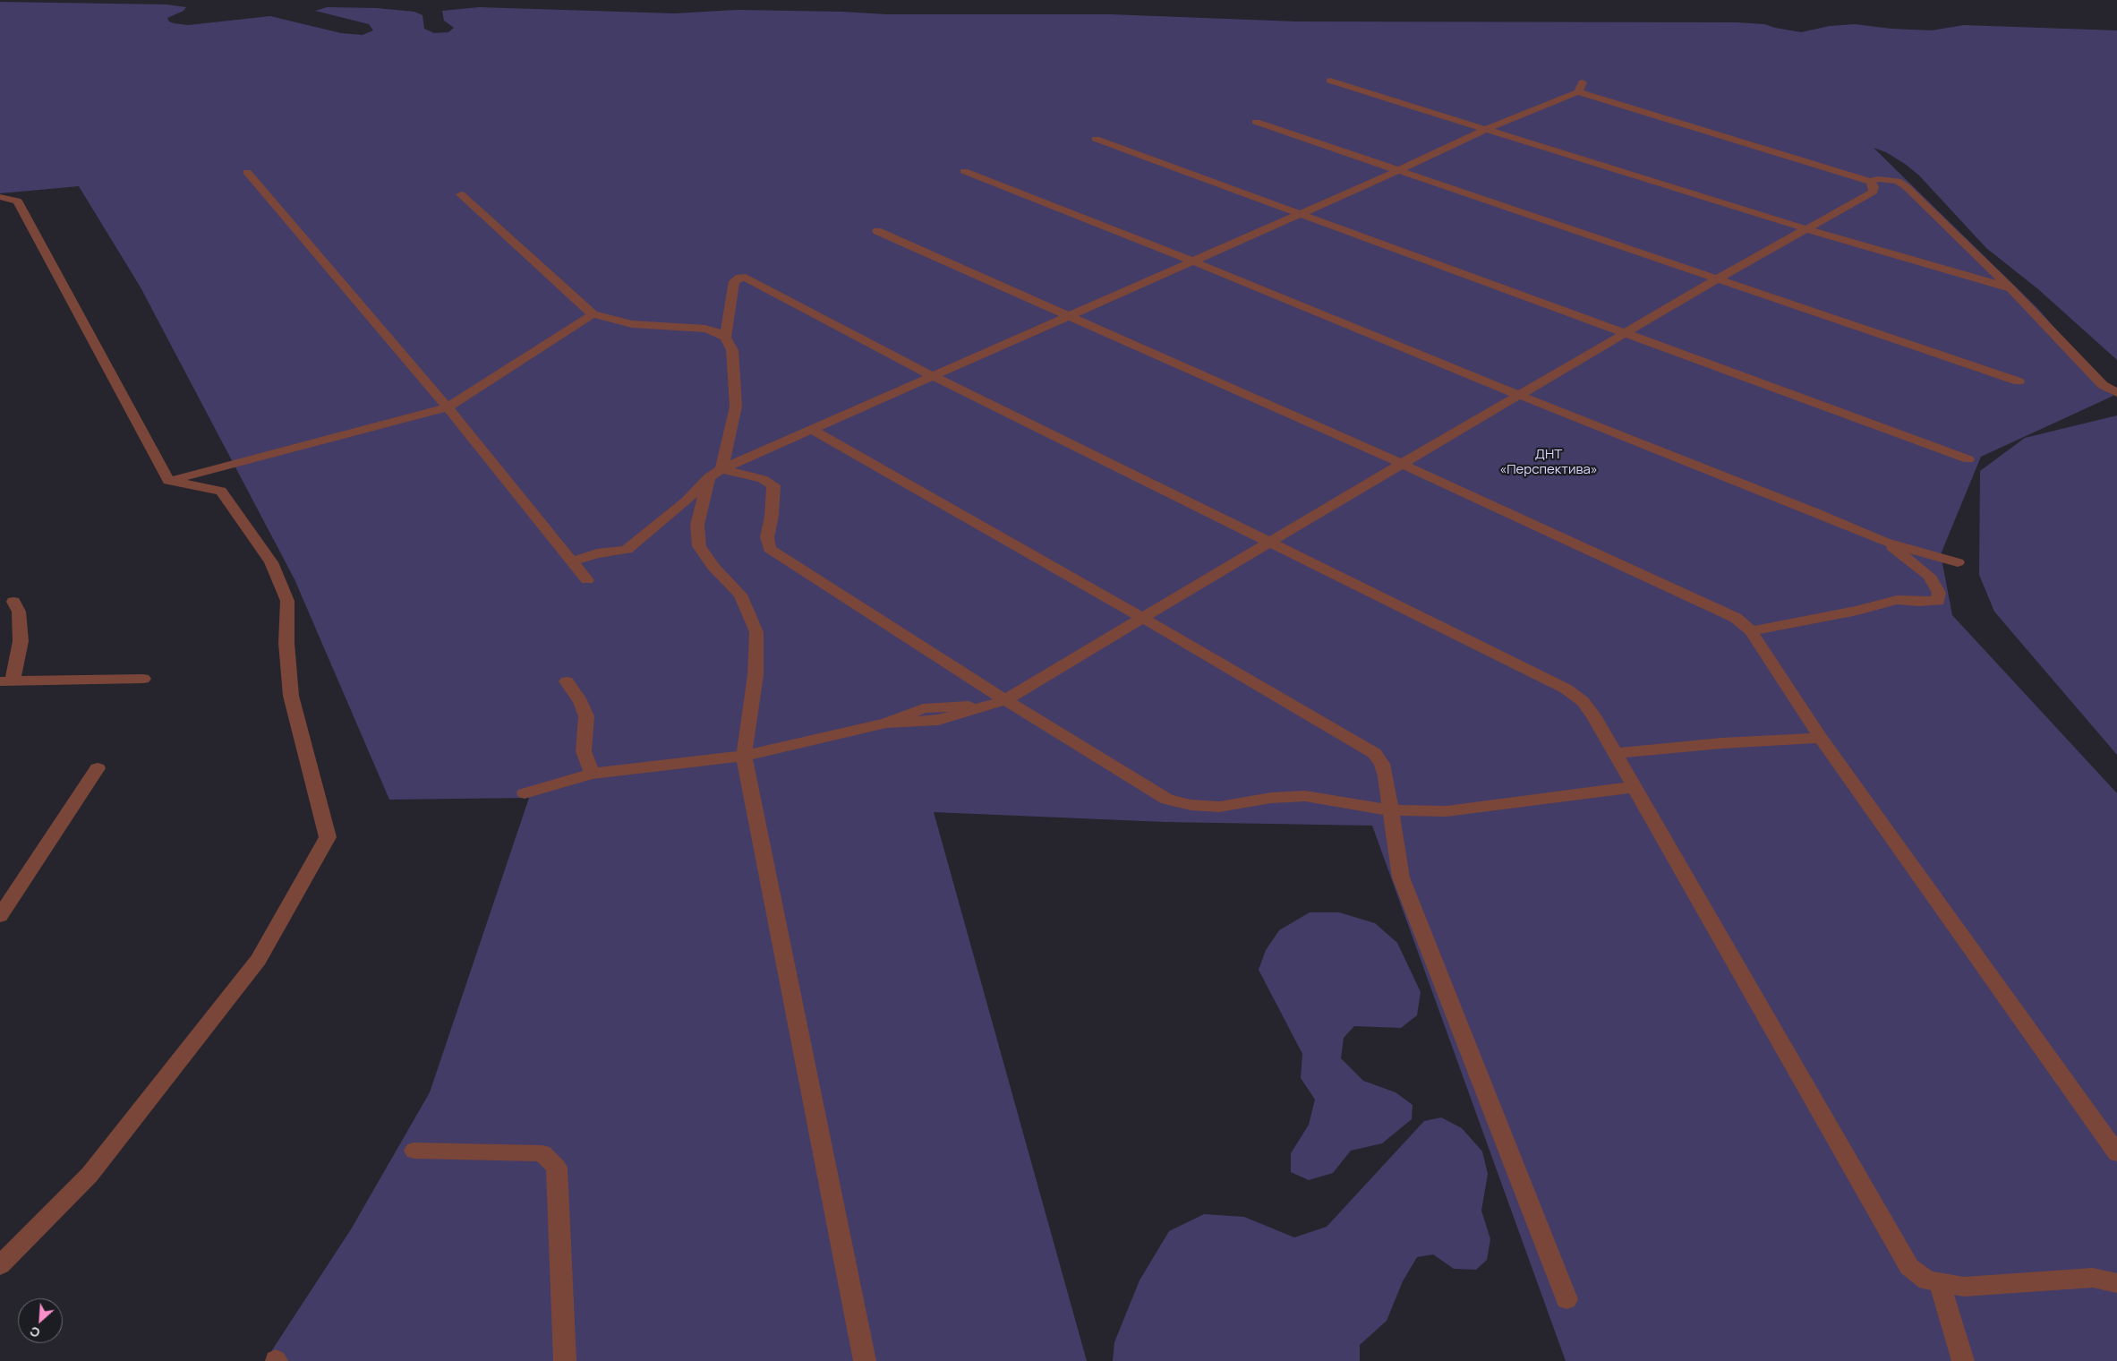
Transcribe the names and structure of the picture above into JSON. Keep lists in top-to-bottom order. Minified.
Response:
{"parks":["ДНТ «Перспектива»"],"north":"bottom left"}
